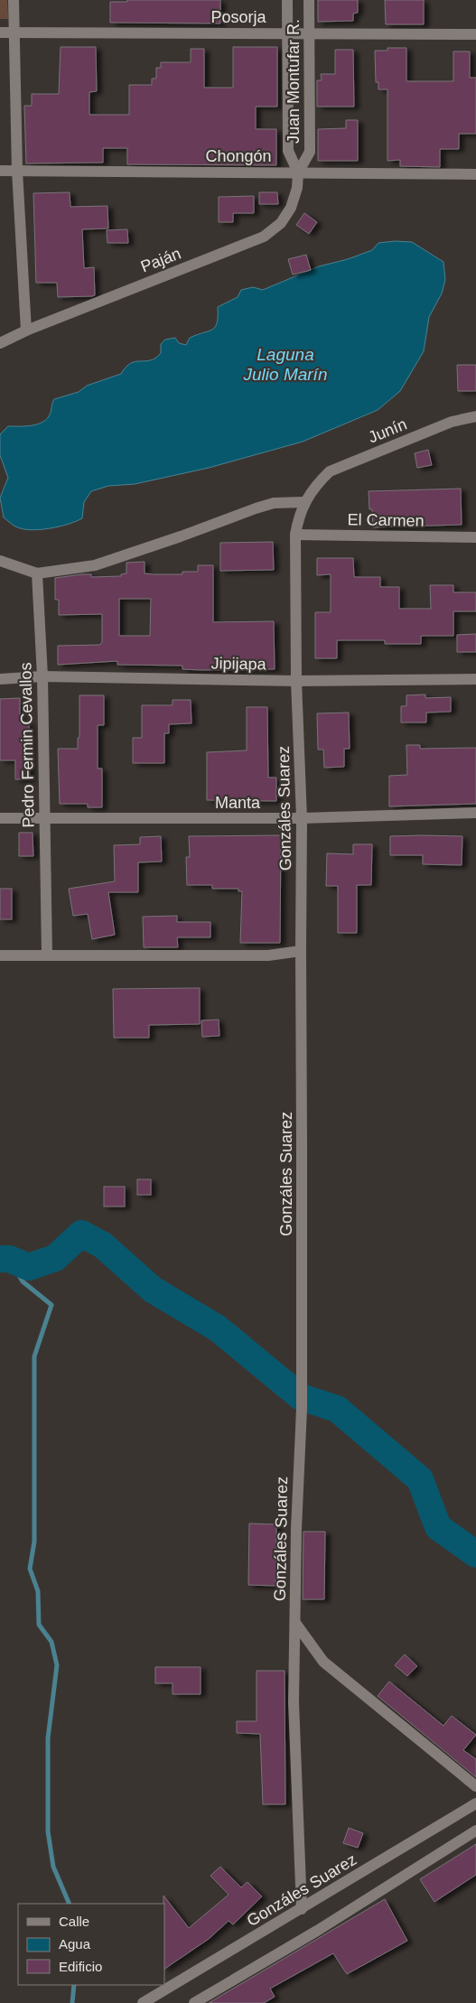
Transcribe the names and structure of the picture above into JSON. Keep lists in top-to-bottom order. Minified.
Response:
{"streets":{"street":["Posorja","Juan Montufar R.","Chongón","Paján","Junín","El Carmen","Jipijapa","Pedro Fermin Cevallos","Manta","Gonzáles Suarez"]},"crossings":[["Posorja","Juan Montufar R."],["Juan Montufar R.","Chongón"],["Juan Montufar R.","Paján"],["Chongón","Paján"],["Junín","Gonzáles Suarez"],["El Carmen","Gonzáles Suarez"],["Jipijapa","Pedro Fermin Cevallos"],["Jipijapa","Gonzáles Suarez"],["Pedro Fermin Cevallos","Manta"],["Manta","Gonzáles Suarez"]],"water":["Laguna Julio Marín"],"legend":["Calle","Agua","Edificio"]}
